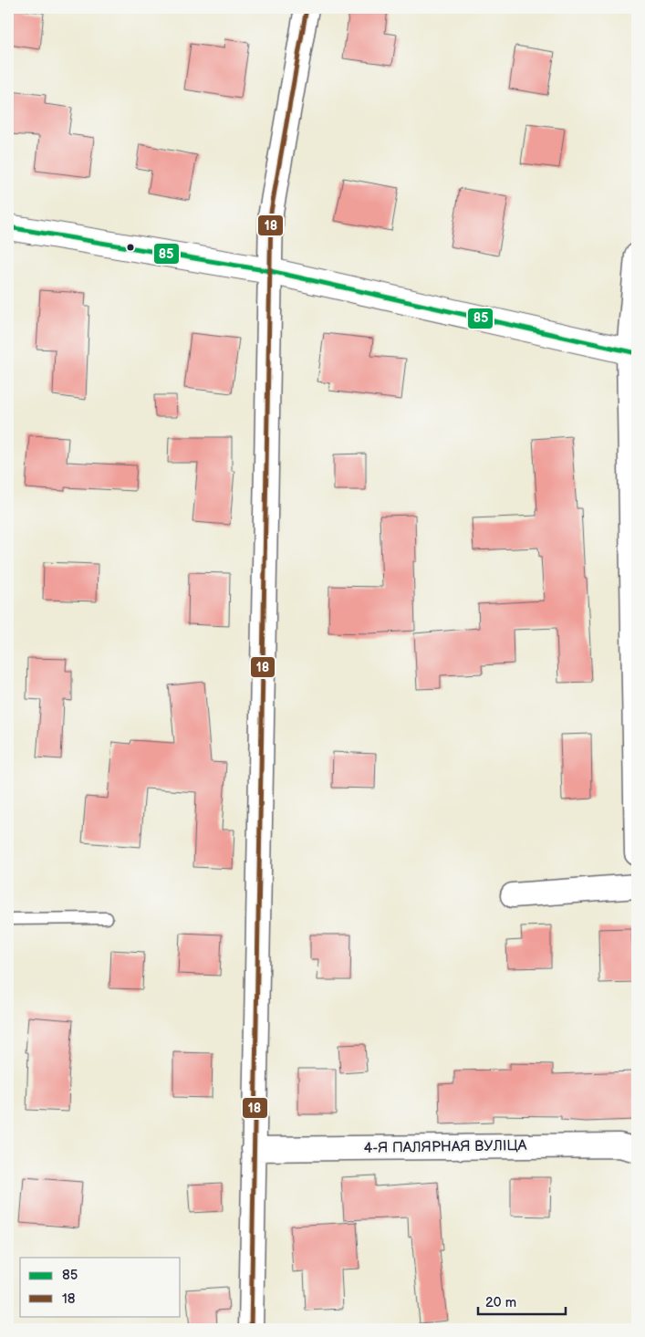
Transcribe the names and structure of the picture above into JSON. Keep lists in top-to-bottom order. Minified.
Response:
{"streets":{"street":["4-Я ПАЛЯРНАЯ ВУЛІЦА"]},"lines":["transit line 18","transit line 85"],"legend":["85","18"],"scale_bar":"20 m"}
